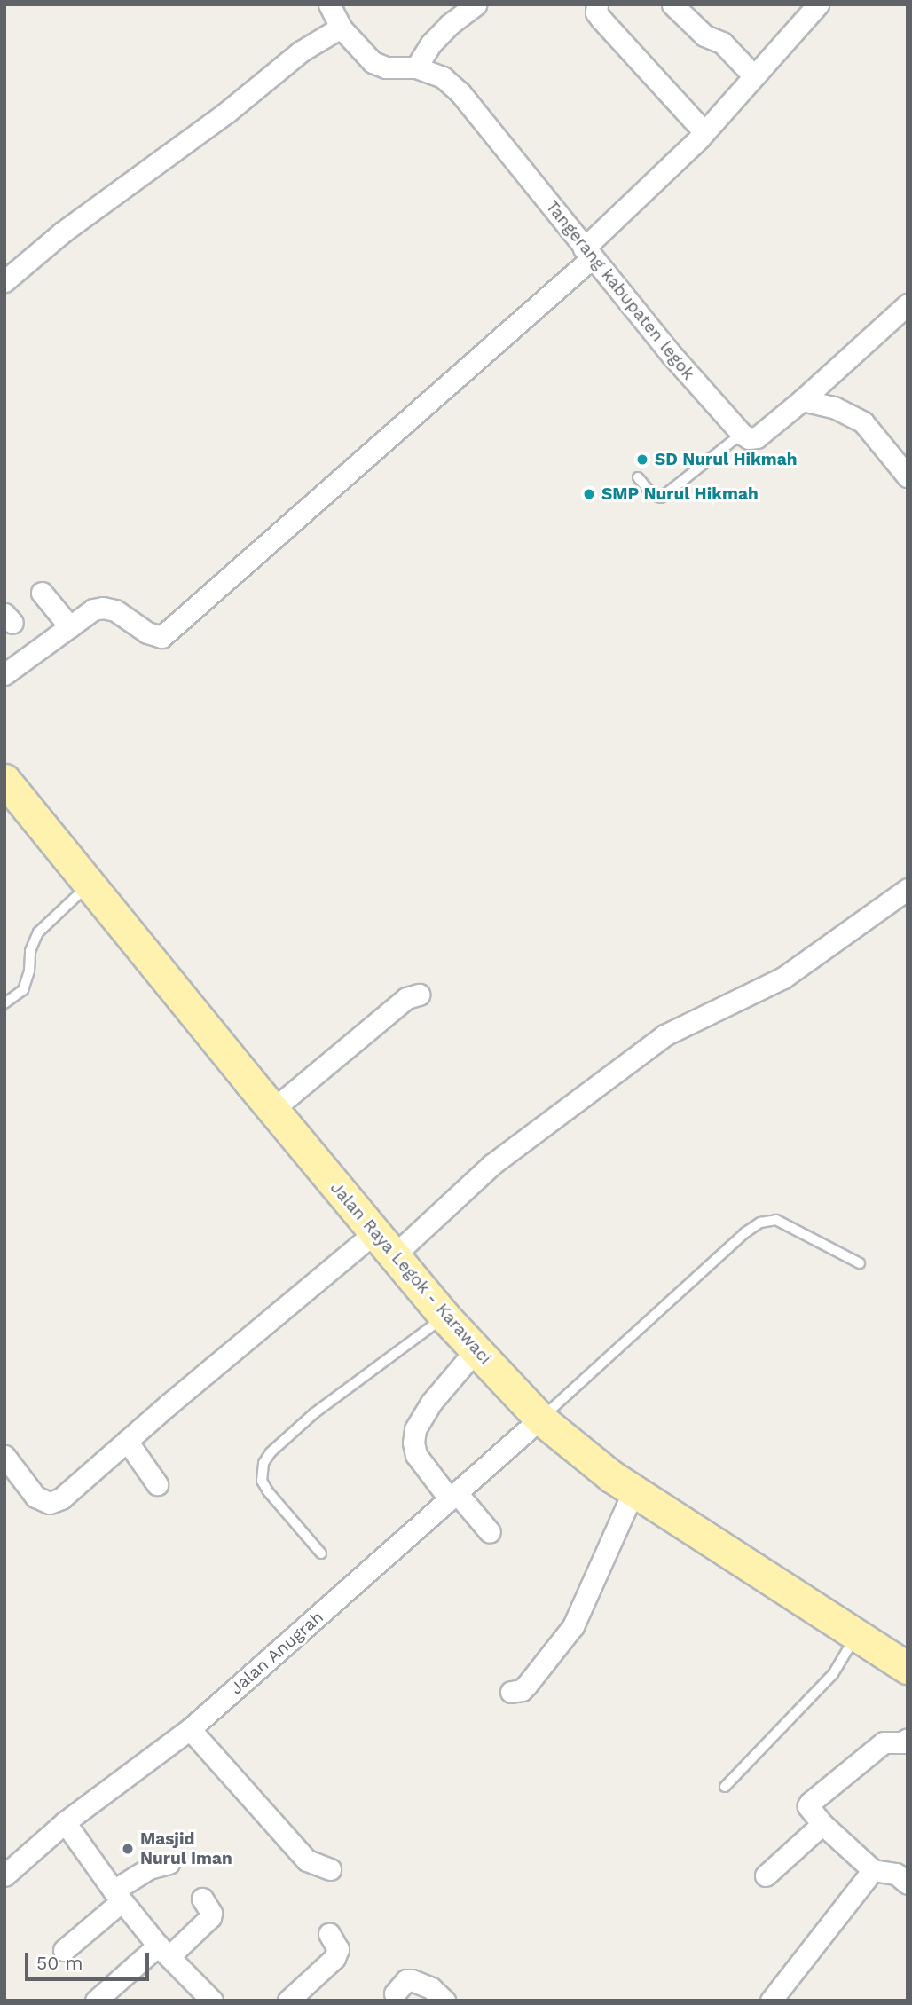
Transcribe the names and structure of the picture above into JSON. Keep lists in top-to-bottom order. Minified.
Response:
{"streets":{"main road":["Jalan Raya Legok - Karawaci"],"street":["Tangerang kabupaten legok","Jalan Anugrah"]},"crossings":[["Jalan Raya Legok - Karawaci","Jalan Anugrah"]],"places":["SD Nurul Hikmah","SMP Nurul Hikmah","Masjid Nurul Iman"],"scale_bar":"50 m"}
